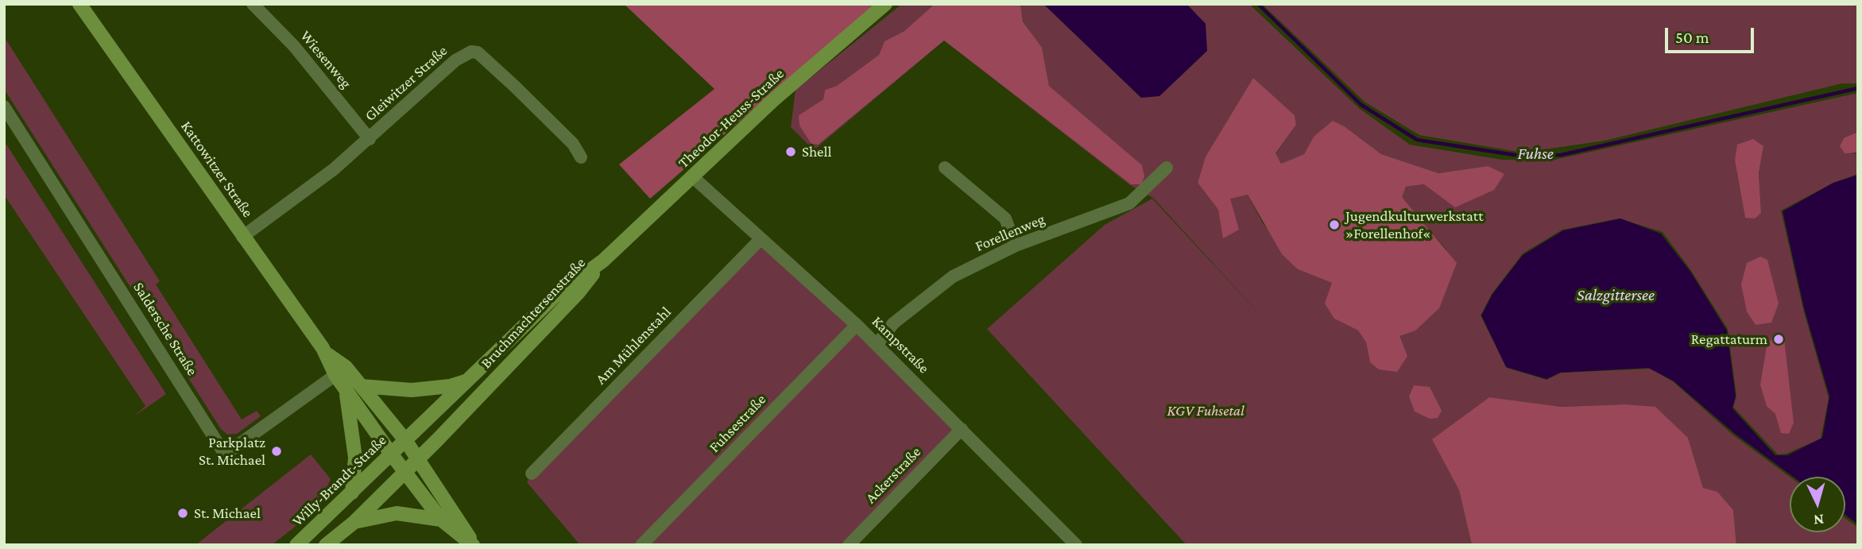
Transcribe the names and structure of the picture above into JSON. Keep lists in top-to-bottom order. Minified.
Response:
{"streets":{"street":["Wiesenweg","Gleiwitzer Straße","Theodor-Heuss-Straße","Kattowitzer Straße","Forellenweg","Bruchmachtersenstraße","Saldersche Straße","Kampstraße","Am Mühlenstahl","Fuhsestraße","Ackerstraße","Willy-Brandt-Straße"]},"crossings":[["Wiesenweg","Gleiwitzer Straße"],["Gleiwitzer Straße","Kattowitzer Straße"],["Theodor-Heuss-Straße","Bruchmachtersenstraße"],["Theodor-Heuss-Straße","Kampstraße"],["Kattowitzer Straße","Bruchmachtersenstraße"],["Kattowitzer Straße","Saldersche Straße"],["Kattowitzer Straße","Willy-Brandt-Straße"],["Forellenweg","Kampstraße"],["Bruchmachtersenstraße","Willy-Brandt-Straße"],["Kampstraße","Am Mühlenstahl"],["Kampstraße","Fuhsestraße"],["Kampstraße","Ackerstraße"]],"water":["Fuhse","Salzgittersee"],"parks":["KGV Fuhsetal"],"places":["Shell","Jugendkulturwerkstatt »Forellenhof«","Regattaturm","Parkplatz St. Michael","St. Michael"],"scale_bar":"50 m","north":"bottom"}
